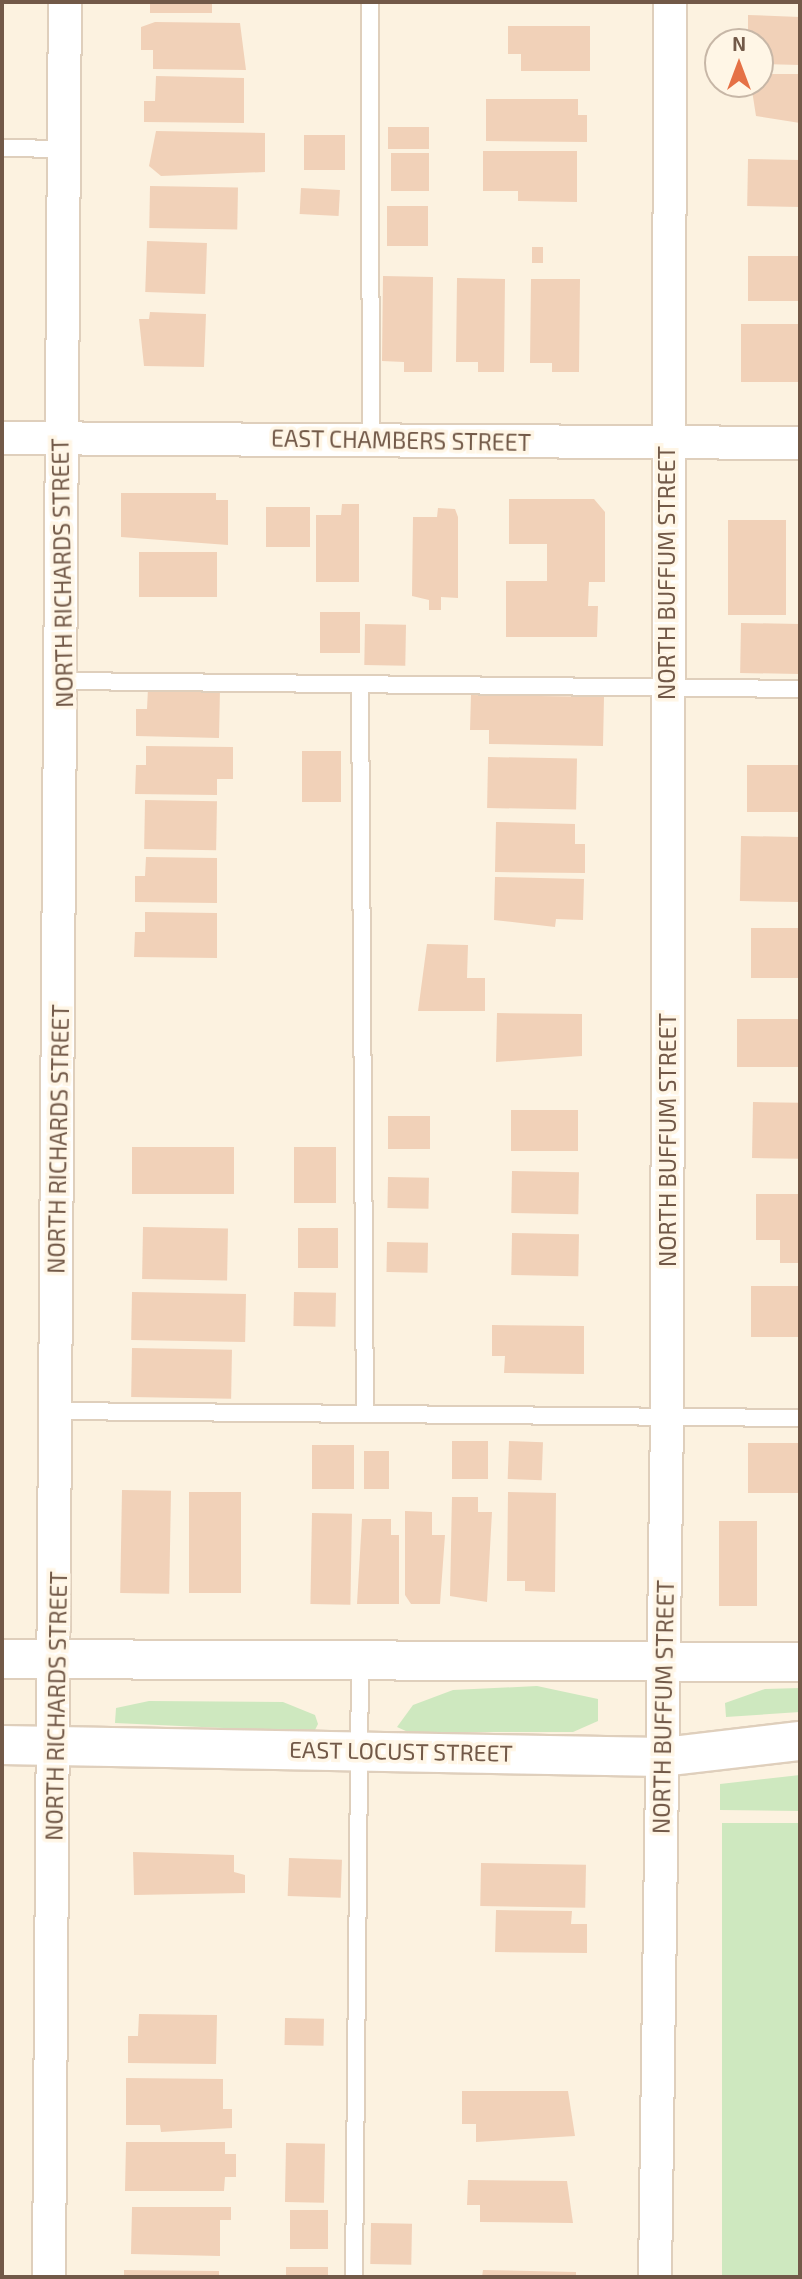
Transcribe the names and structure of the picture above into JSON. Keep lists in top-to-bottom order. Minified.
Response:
{"streets":{"main road":["EAST LOCUST STREET"],"street":["EAST CHAMBERS STREET","NORTH RICHARDS STREET","NORTH BUFFUM STREET"]},"crossings":[["EAST CHAMBERS STREET","NORTH RICHARDS STREET"],["EAST CHAMBERS STREET","NORTH BUFFUM STREET"],["NORTH RICHARDS STREET","EAST LOCUST STREET"],["NORTH BUFFUM STREET","EAST LOCUST STREET"]],"north":"top"}
